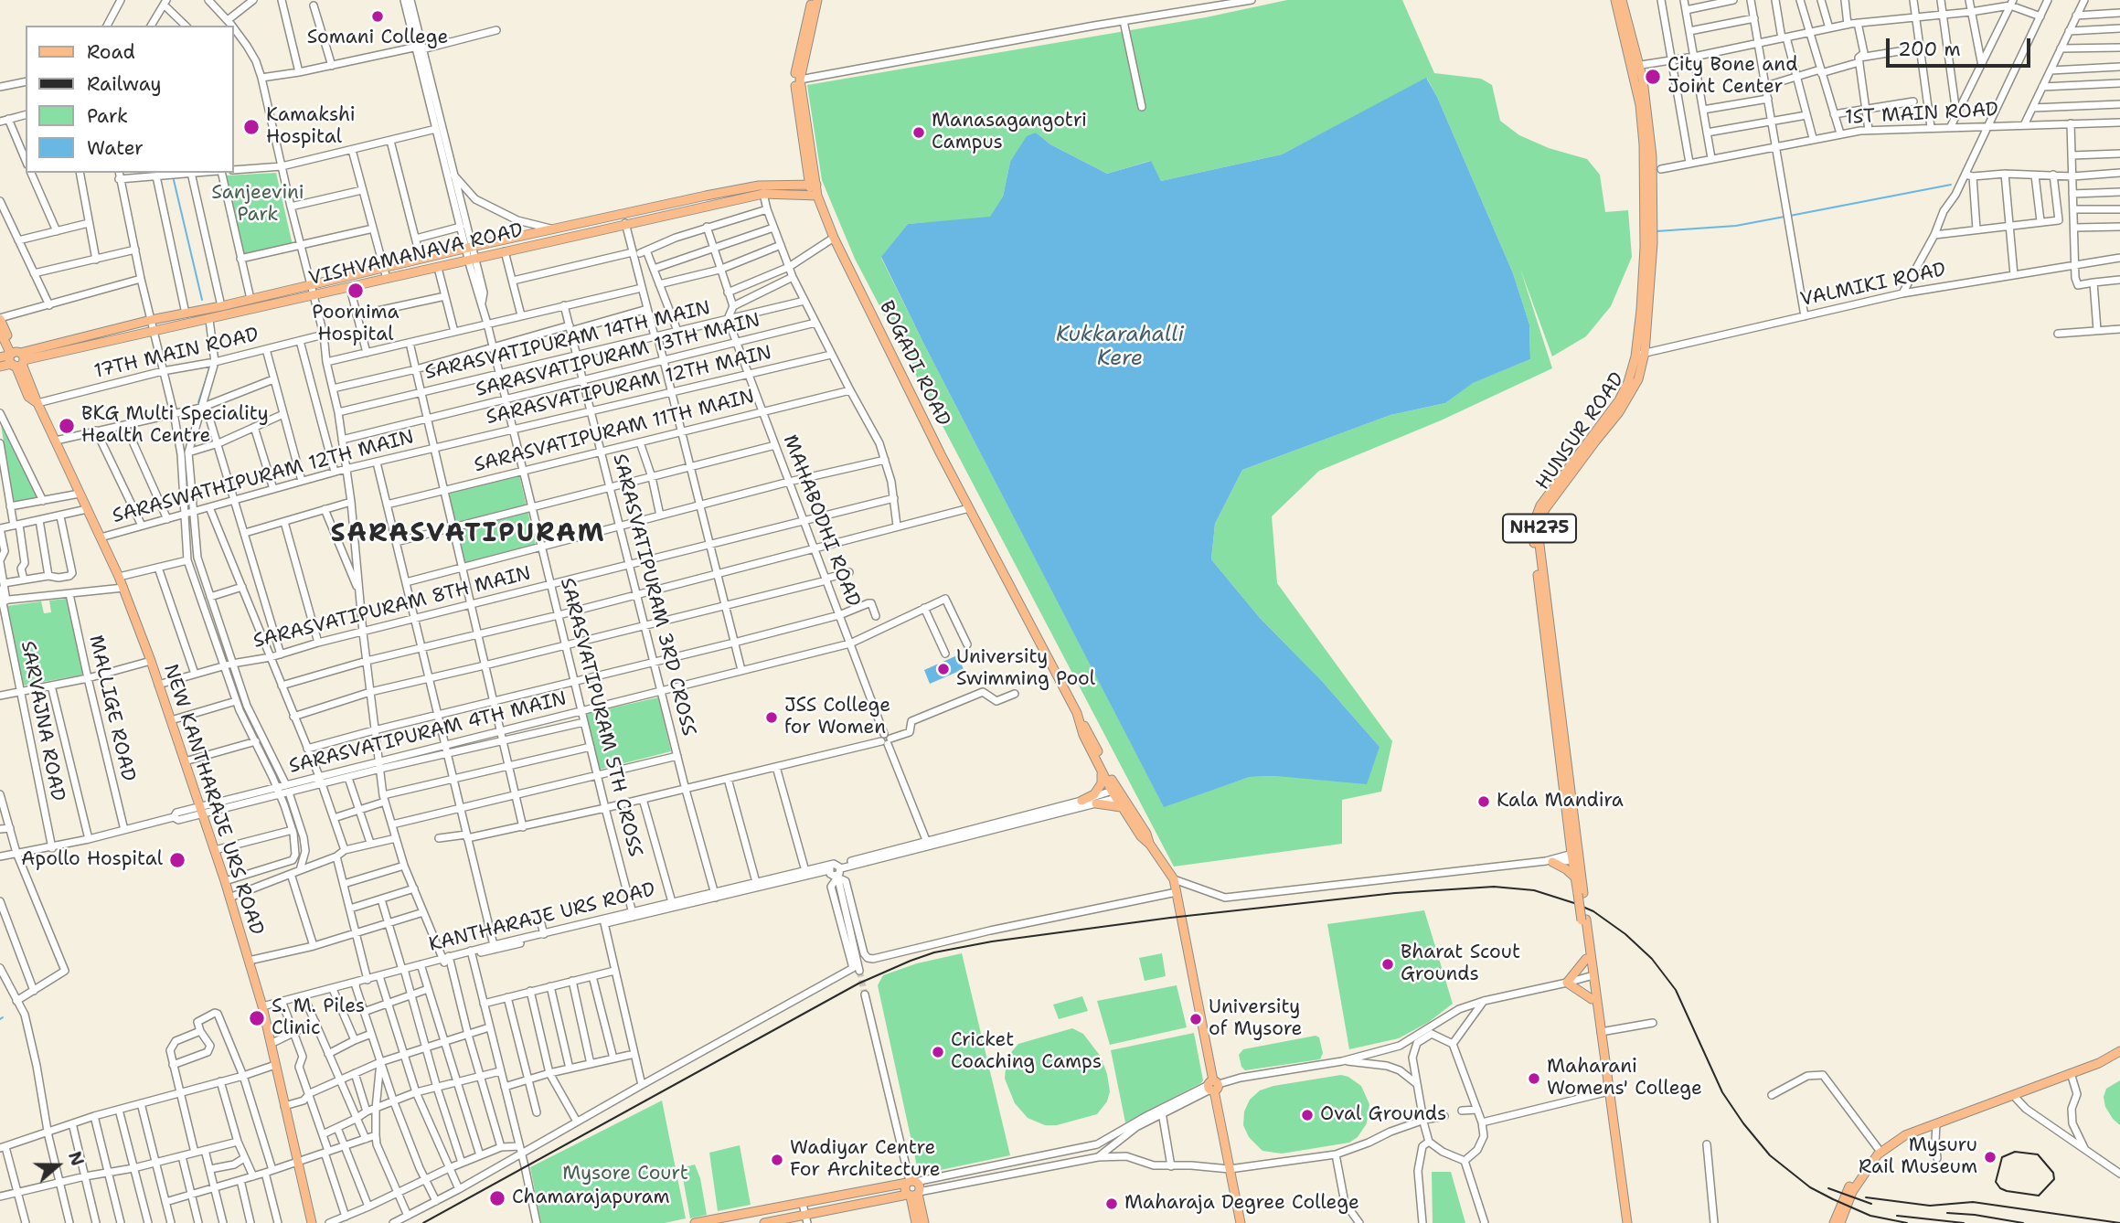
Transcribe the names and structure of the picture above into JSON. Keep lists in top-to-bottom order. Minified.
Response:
{"streets":{"main road":["VISHVAMANAVA ROAD","BOGADI ROAD","HUNSUR ROAD","NH275","NEW KANTHARAJE URS ROAD"],"street":["1ST MAIN ROAD","VALMIKI ROAD","SARASVATIPURAM 14TH MAIN","17TH MAIN ROAD","SARASVATIPURAM 13TH MAIN","SARASVATIPURAM 12TH MAIN","SARASVATIPURAM 11TH MAIN","SARASWATHIPURAM 12TH MAIN","MAHABODHI ROAD","SARASVATIPURAM 3RD CROSS","SARASVATIPURAM 8TH MAIN","MALLIGE ROAD","SARASVATIPURAM 5TH CROSS","SARVAJNA ROAD","SARASVATIPURAM 4TH MAIN","KANTHARAJE URS ROAD"]},"crossings":[["VISHVAMANAVA ROAD","BOGADI ROAD"],["VISHVAMANAVA ROAD","SARASVATIPURAM 5TH CROSS"],["VISHVAMANAVA ROAD","NEW KANTHARAJE URS ROAD"],["VALMIKI ROAD","HUNSUR ROAD"],["SARASVATIPURAM 14TH MAIN","MAHABODHI ROAD"],["SARASVATIPURAM 14TH MAIN","SARASVATIPURAM 3RD CROSS"],["SARASVATIPURAM 14TH MAIN","SARASVATIPURAM 5TH CROSS"],["17TH MAIN ROAD","NEW KANTHARAJE URS ROAD"],["SARASVATIPURAM 13TH MAIN","MAHABODHI ROAD"],["SARASVATIPURAM 13TH MAIN","SARASVATIPURAM 3RD CROSS"],["SARASVATIPURAM 13TH MAIN","SARASVATIPURAM 5TH CROSS"],["BOGADI ROAD","KANTHARAJE URS ROAD"],["SARASVATIPURAM 12TH MAIN","SARASWATHIPURAM 12TH MAIN"],["SARASVATIPURAM 12TH MAIN","MAHABODHI ROAD"],["SARASVATIPURAM 12TH MAIN","SARASVATIPURAM 3RD CROSS"],["SARASVATIPURAM 12TH MAIN","SARASVATIPURAM 5TH CROSS"],["SARASVATIPURAM 11TH MAIN","MAHABODHI ROAD"],["SARASVATIPURAM 11TH MAIN","SARASVATIPURAM 3RD CROSS"],["SARASVATIPURAM 11TH MAIN","SARASVATIPURAM 5TH CROSS"],["SARASWATHIPURAM 12TH MAIN","NEW KANTHARAJE URS ROAD"],["MAHABODHI ROAD","SARASVATIPURAM 8TH MAIN"],["MAHABODHI ROAD","SARASVATIPURAM 4TH MAIN"],["MAHABODHI ROAD","KANTHARAJE URS ROAD"],["SARASVATIPURAM 3RD CROSS","SARASVATIPURAM 8TH MAIN"],["SARASVATIPURAM 3RD CROSS","SARASVATIPURAM 4TH MAIN"],["SARASVATIPURAM 3RD CROSS","KANTHARAJE URS ROAD"],["SARASVATIPURAM 8TH MAIN","SARASVATIPURAM 5TH CROSS"],["SARASVATIPURAM 8TH MAIN","NEW KANTHARAJE URS ROAD"],["MALLIGE ROAD","SARASVATIPURAM 4TH MAIN"],["SARASVATIPURAM 5TH CROSS","SARASVATIPURAM 4TH MAIN"],["SARASVATIPURAM 5TH CROSS","KANTHARAJE URS ROAD"],["SARVAJNA ROAD","SARASVATIPURAM 4TH MAIN"],["SARASVATIPURAM 4TH MAIN","NEW KANTHARAJE URS ROAD"],["NEW KANTHARAJE URS ROAD","KANTHARAJE URS ROAD"]],"districts":["SARASVATIPURAM"],"water":["Kukkarahalli Kere"],"parks":["Sanjeevini Park","Mysore Court"],"places":["Somani College","City Bone and Joint Center","Kamakshi Hospital","Manasagangotri Campus","Poornima Hospital","BKG Multi Speciality Health Centre","University Swimming Pool","JSS College for Women","Kala Mandira","Apollo Hospital","Bharat Scout Grounds","S. M. Piles Clinic","University of Mysore","Cricket Coaching Camps","Maharani Womens' College","Oval Grounds","Mysuru Rail Museum","Wadiyar Centre For Architecture","Chamarajapuram","Maharaja Degree College"],"legend":["Road","Railway","Park","Water"],"scale_bar":"200 m","north":"right"}
